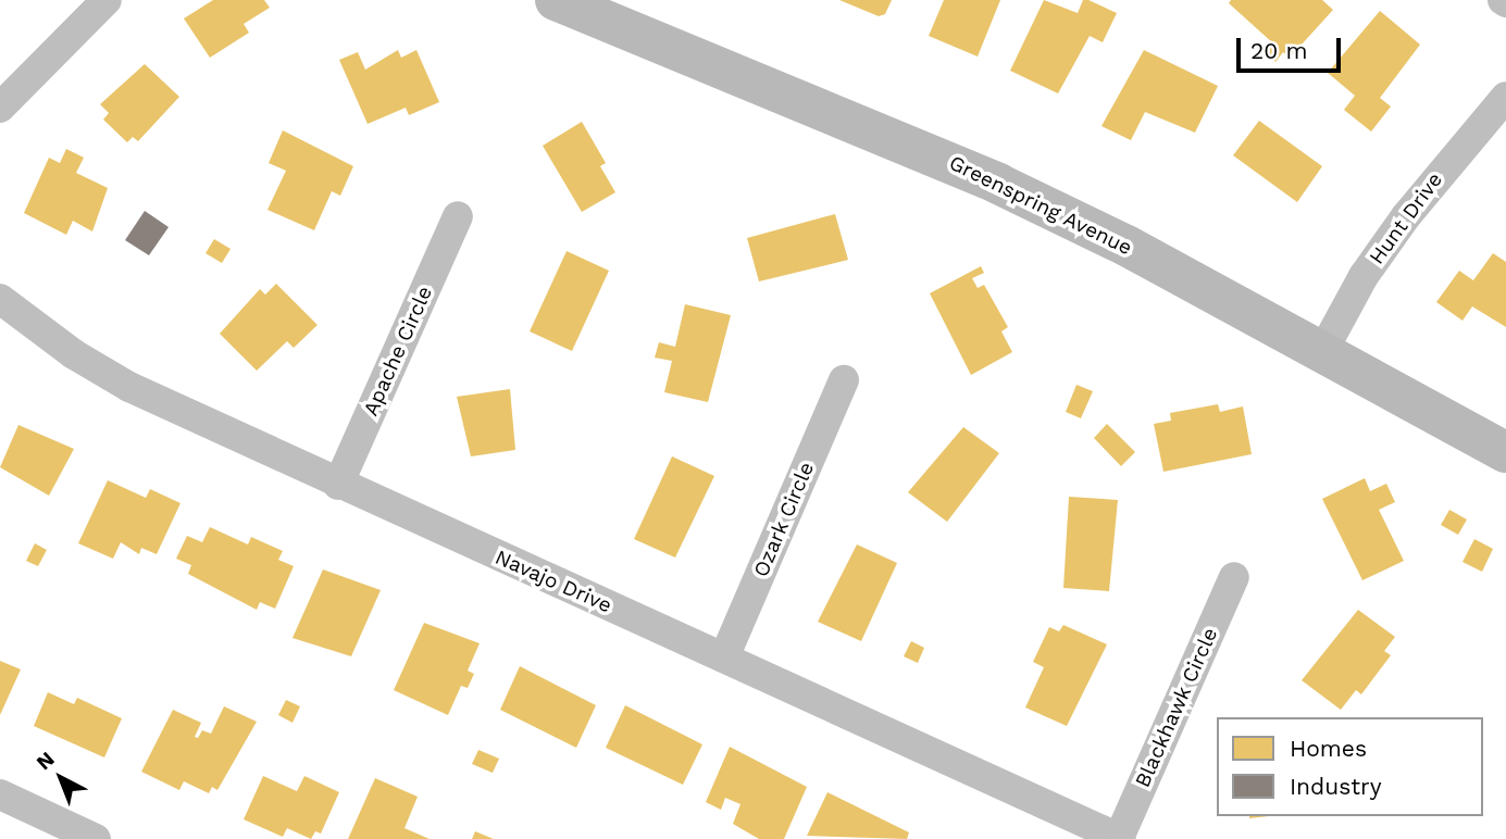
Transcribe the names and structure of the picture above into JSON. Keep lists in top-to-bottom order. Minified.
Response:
{"streets":{"main road":["Greenspring Avenue"],"street":["Hunt Drive","Apache Circle","Ozark Circle","Navajo Drive","Blackhawk Circle"]},"crossings":[["Greenspring Avenue","Hunt Drive"],["Apache Circle","Navajo Drive"],["Ozark Circle","Navajo Drive"],["Navajo Drive","Blackhawk Circle"]],"legend":["Homes","Industry"],"scale_bar":"20 m","north":"top left"}
